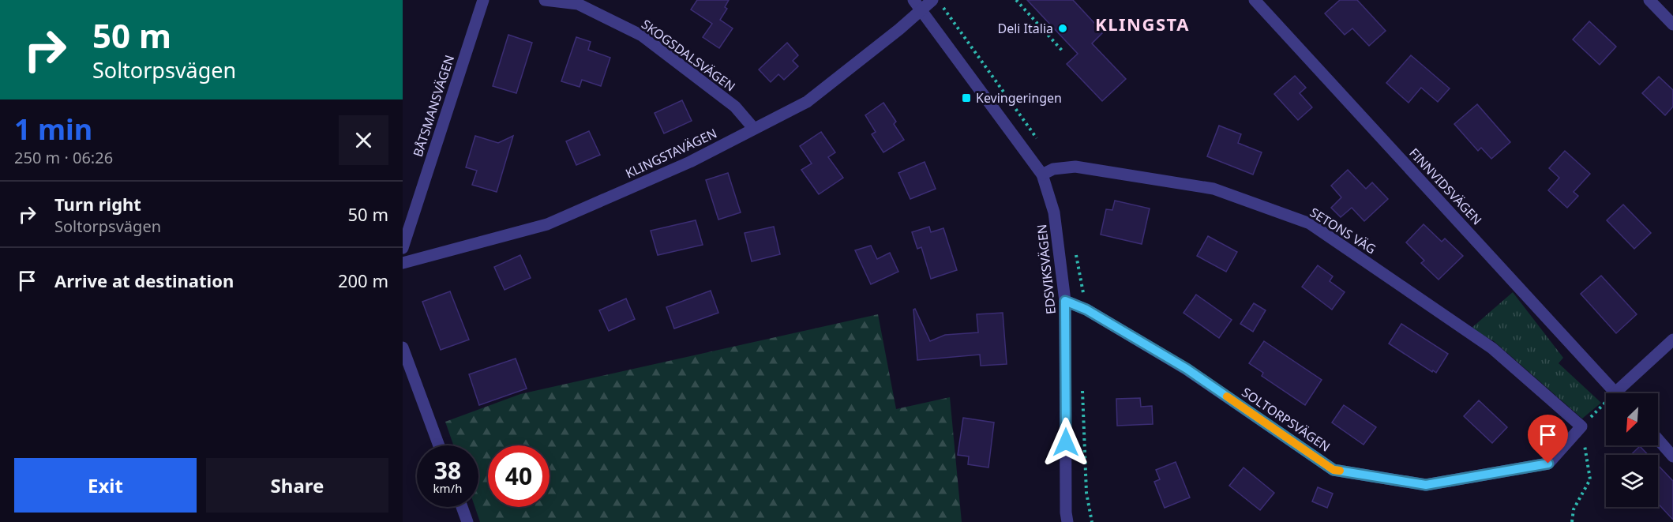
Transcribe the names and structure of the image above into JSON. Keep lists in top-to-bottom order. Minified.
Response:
{"streets":{"street":["SKOGSDALSVÄGEN","BÅTSMANSVÄGEN","KLINGSTAVÄGEN","FINNVIDSVÄGEN","SETONS VÄG","EDSVIKSVÄGEN","SOLTORPSVÄGEN"]},"crossings":[["SKOGSDALSVÄGEN","KLINGSTAVÄGEN"],["KLINGSTAVÄGEN","EDSVIKSVÄGEN"],["SETONS VÄG","EDSVIKSVÄGEN"],["SETONS VÄG","SOLTORPSVÄGEN"],["EDSVIKSVÄGEN","SOLTORPSVÄGEN"]],"districts":["KLINGSTA"],"places":{"other":["Deli Italia"],"transit":["Kevingeringen"]},"north":"bottom left","page":{"turn":["50 m","Soltorpsvägen"],"heading":["1 min","250 m · 06:26"],"list":[{"name":"Turn right","note":"Soltorpsvägen","value":"50 m"},{"name":"Arrive at destination","value":"200 m"}],"speed":"38 km/h","limit":"40","buttons":["Exit","Share"]}}
